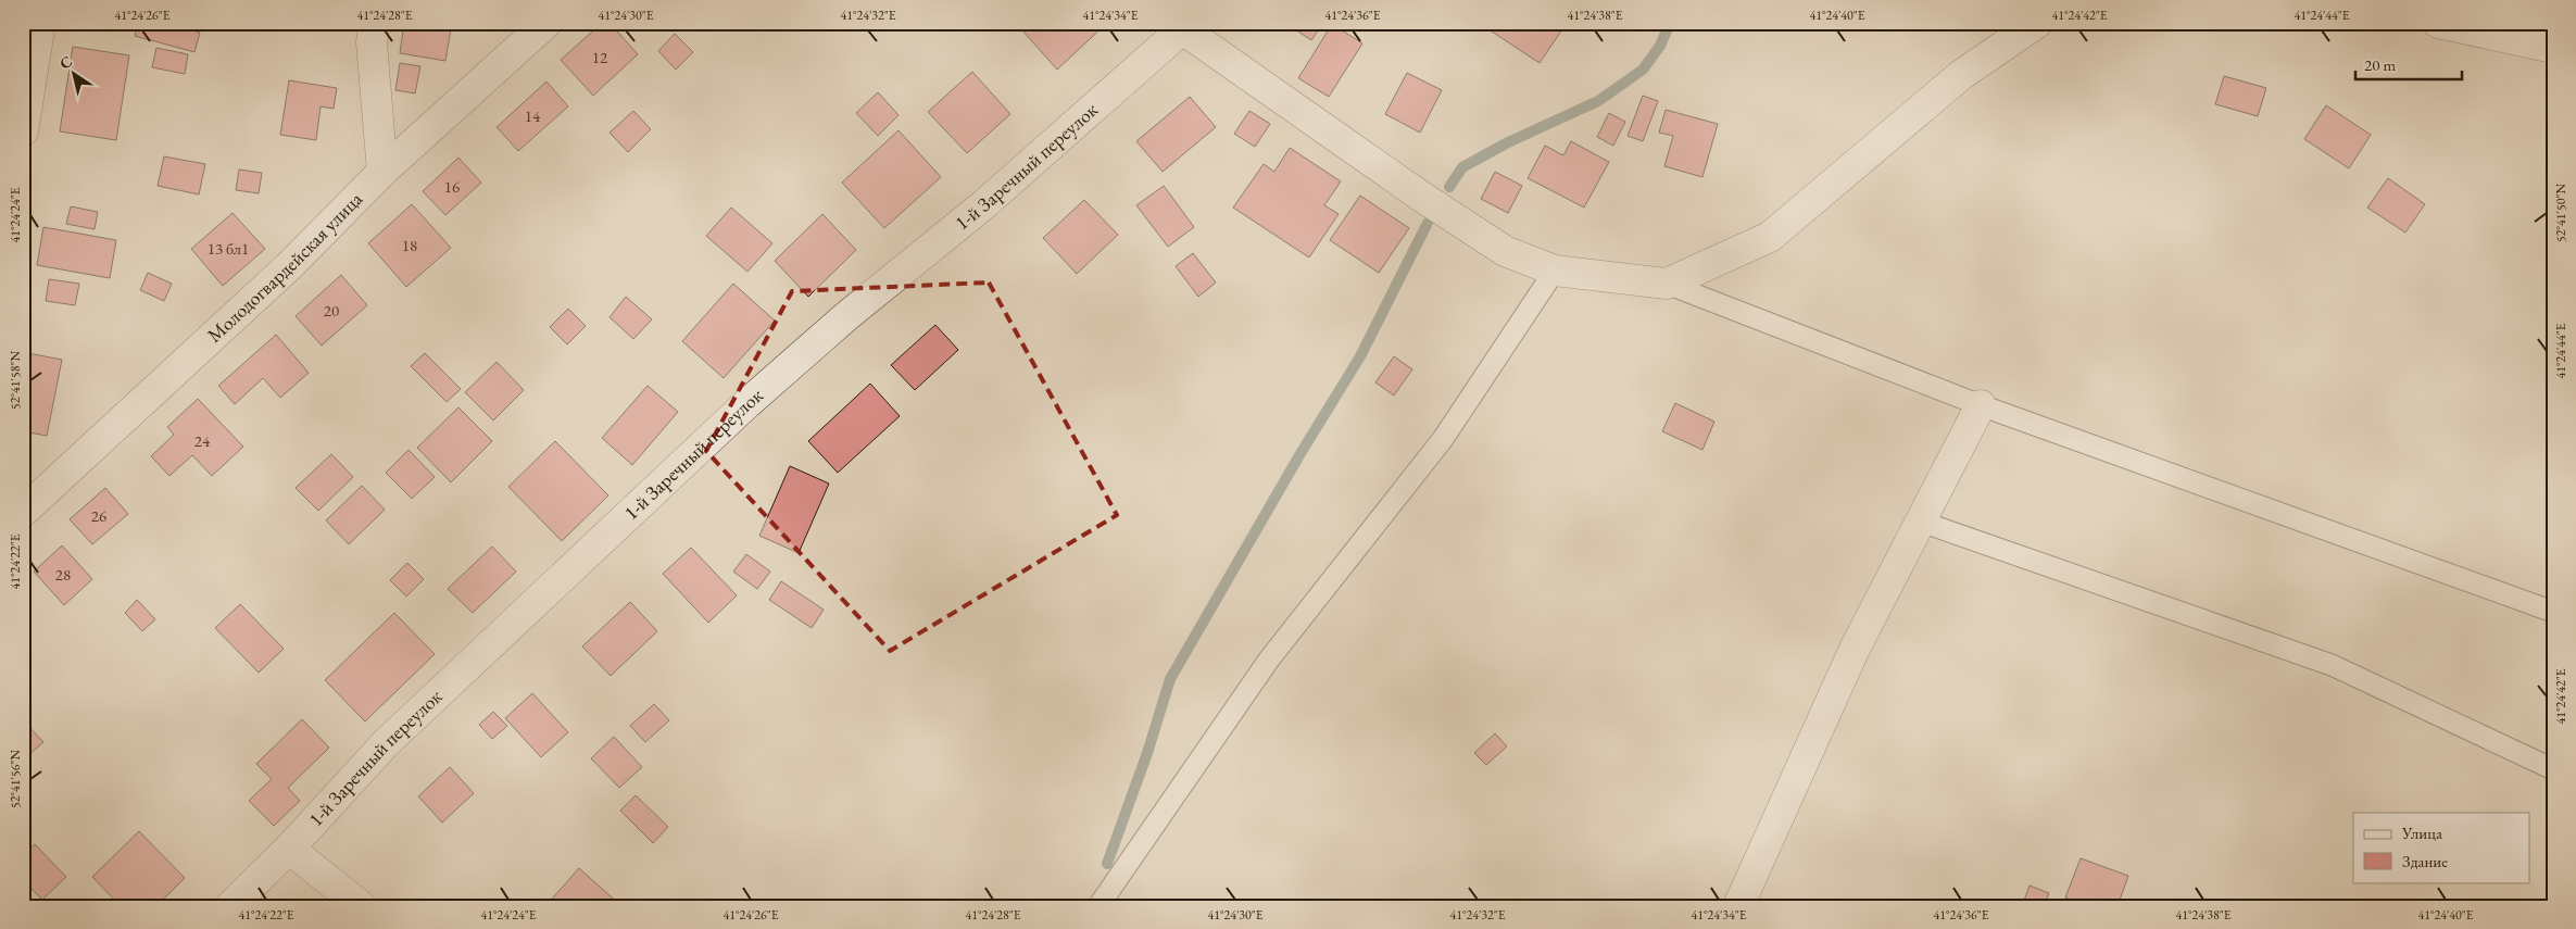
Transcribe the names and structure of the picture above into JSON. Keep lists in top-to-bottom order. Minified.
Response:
{"streets":{"street":["1-й Заречный переулок","Молодогвардейская улица"]},"house_numbers":["12","14","16","18","13 бл1","20","24","26","28"],"legend":["Улица","Здание"],"scale_bar":"20 m","north":"top left","coordinates":["41°24'26\"E","41°24'28\"E","41°24'30\"E","41°24'32\"E","41°24'34\"E","41°24'36\"E","41°24'38\"E","41°24'40\"E","41°24'42\"E","41°24'44\"E","52°41'50\"N","41°24'24\"E","52°41'58\"N","41°24'22\"E","52°41'56\"N"]}
